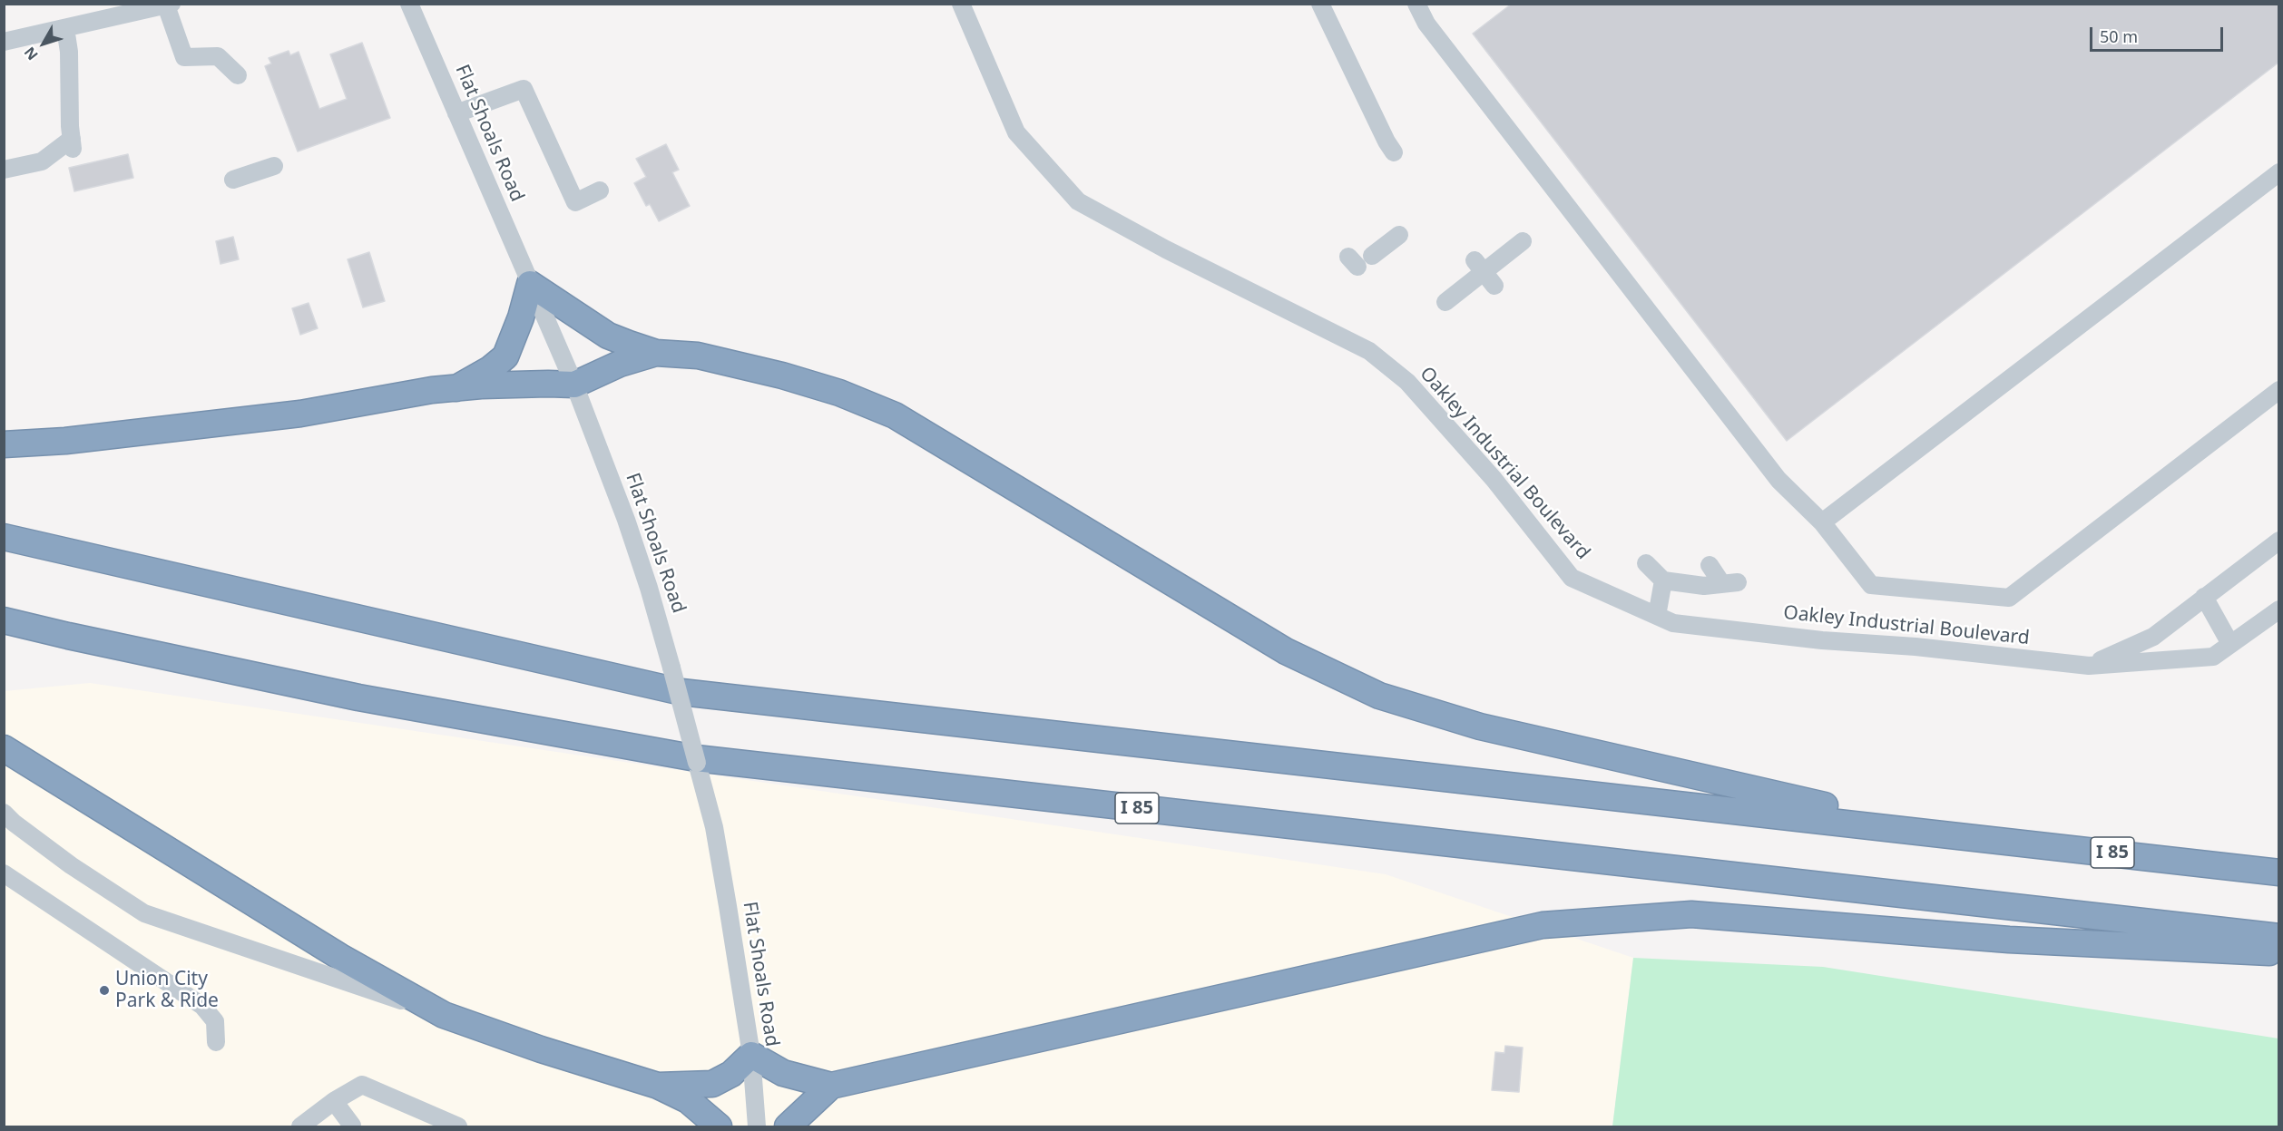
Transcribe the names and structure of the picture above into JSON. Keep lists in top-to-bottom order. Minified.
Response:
{"streets":{"highway":["I 85"],"street":["Flat Shoals Road","Oakley Industrial Boulevard"]},"places":["Union City Park & Ride"],"scale_bar":"50 m","north":"bottom left"}
